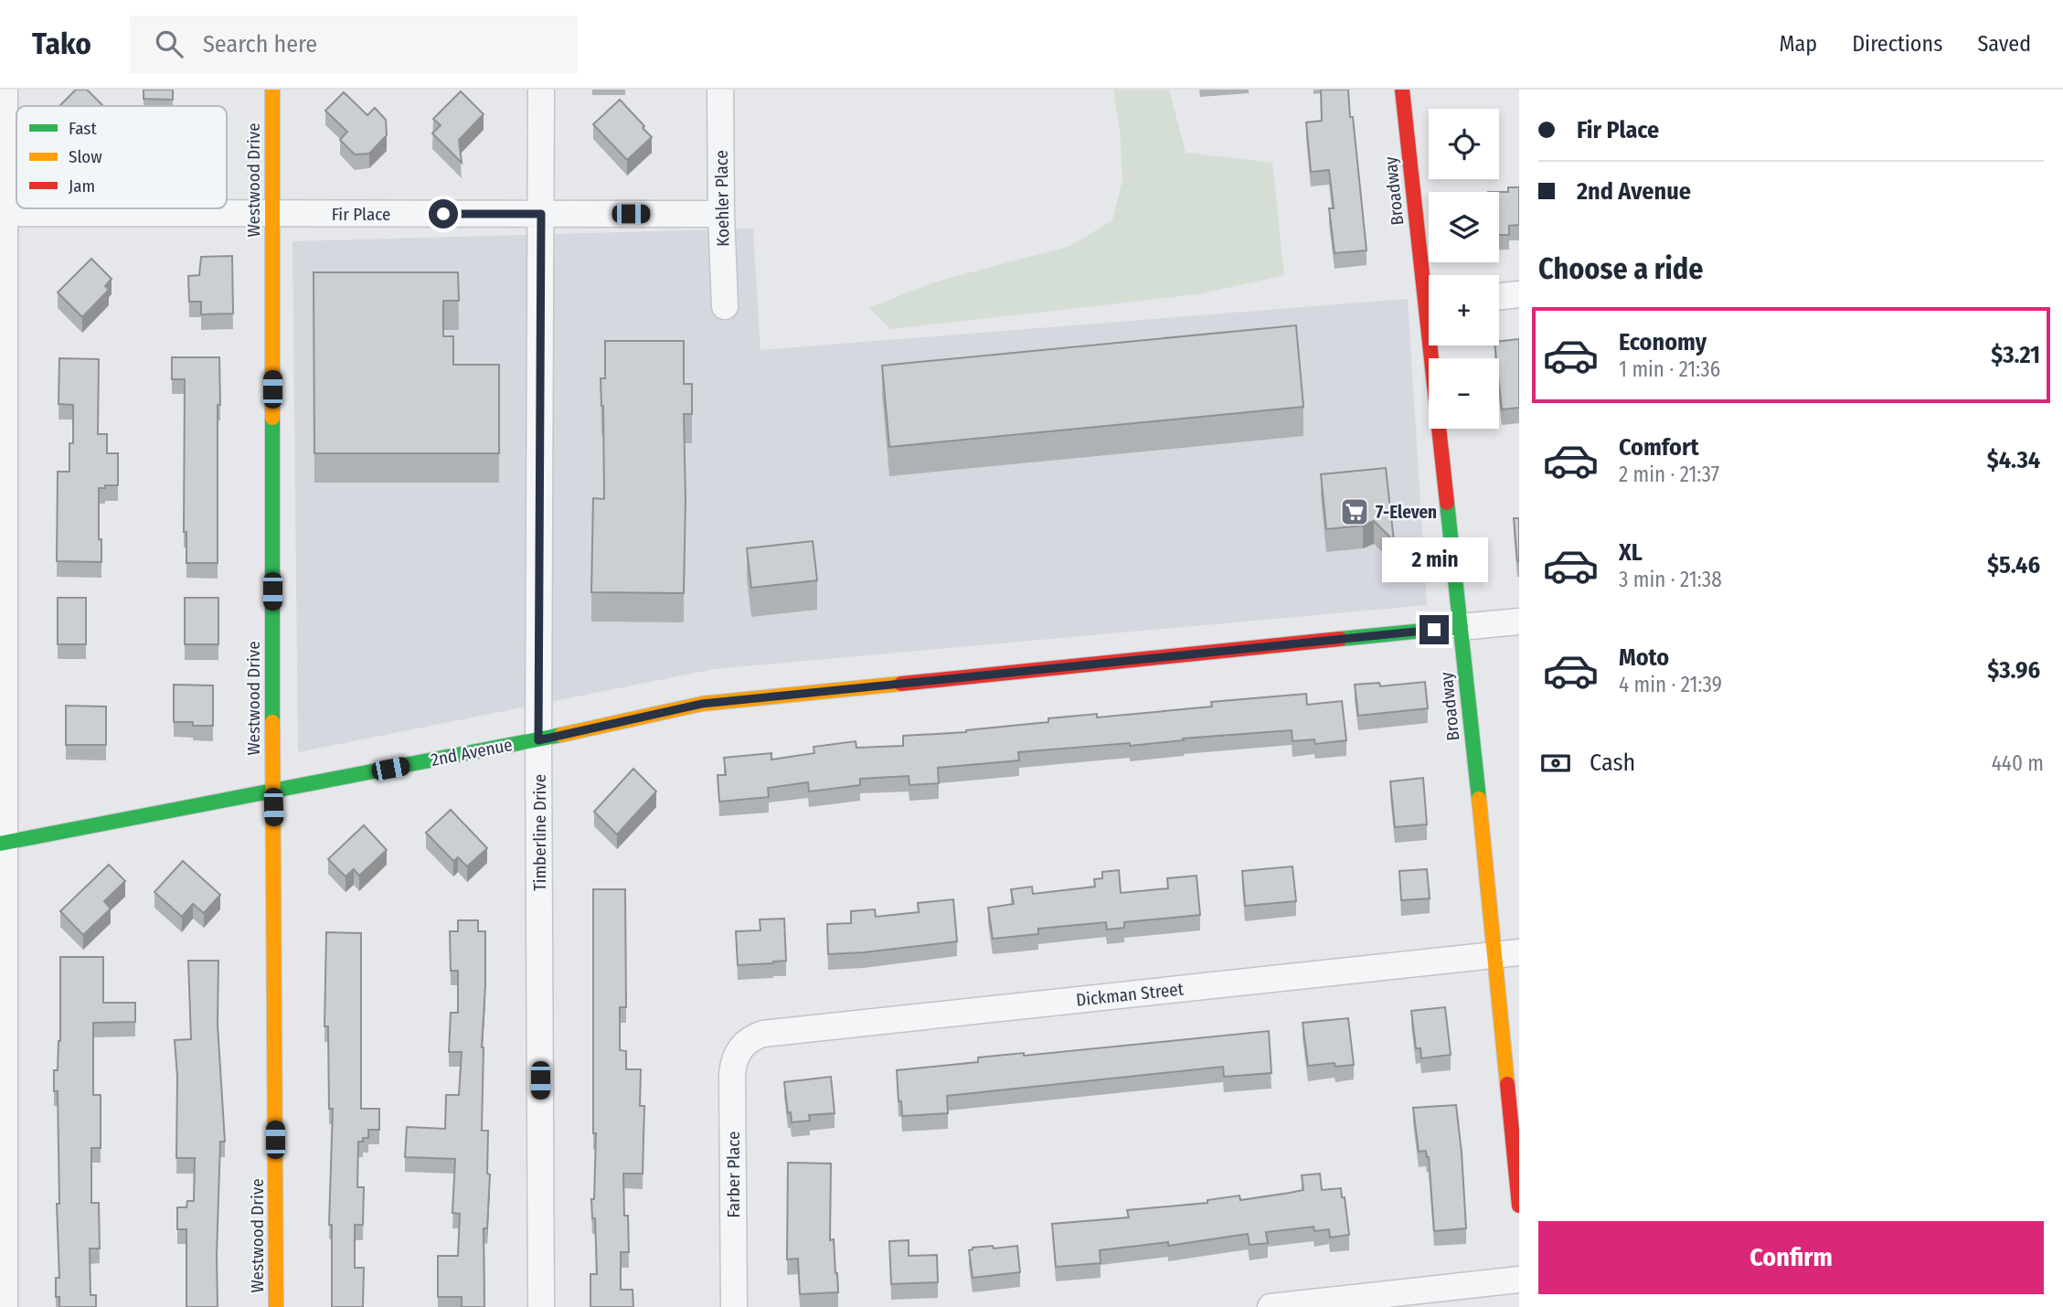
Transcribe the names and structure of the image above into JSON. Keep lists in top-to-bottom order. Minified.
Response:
{"streets":{"street":["Westwood Drive","Broadway","Koehler Place","Fir Place","2nd Avenue","Timberline Drive","Dickman Street","Farber Place"]},"crossings":[["Westwood Drive","Fir Place"],["Westwood Drive","2nd Avenue"],["Broadway","2nd Avenue"],["Broadway","Dickman Street"],["Koehler Place","Fir Place"],["Fir Place","Timberline Drive"],["2nd Avenue","Timberline Drive"],["Dickman Street","Farber Place"]],"places":{"supermarket":["7-Eleven"]},"legend":["Fast","Slow","Jam"],"page":{"header":"Tako","search":"Search here","nav":["Map","Directions","Saved"],"banner":["Fir Place","2nd Avenue"],"map_buttons":["+","−"],"heading":"Choose a ride","list":[{"name":"Economy","note":"1 min · 21:36","value":"$3.21"},{"name":"Comfort","note":"2 min · 21:37","value":"$4.34"},{"name":"XL","note":"3 min · 21:38","value":"$5.46"},{"name":"Moto","note":"4 min · 21:39","value":"$3.96"}],"bubble":"2 min","pay":["Cash","440 m"],"buttons":"Confirm"}}
